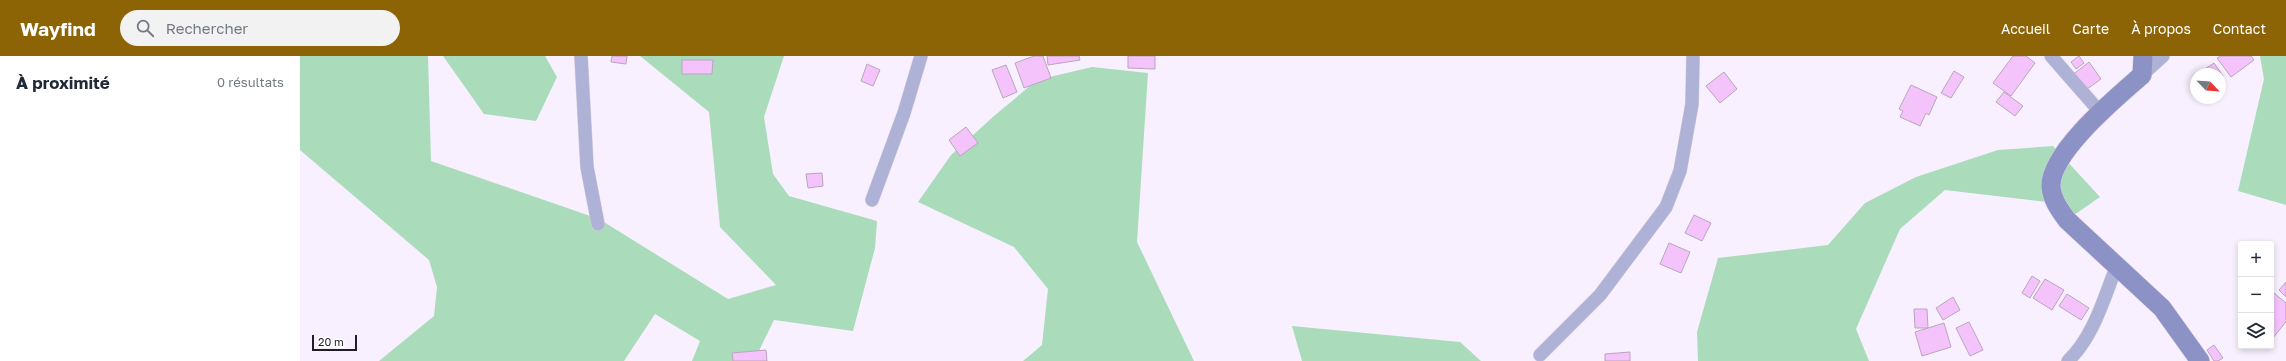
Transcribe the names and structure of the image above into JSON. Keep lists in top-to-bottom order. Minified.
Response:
{"scale_bar":"20 m","north":"bottom right","page":{"header":"Wayfind","search":"Rechercher","nav":["Accueil","Carte","À propos","Contact"],"heading":["À proximité","0 résultats"],"map_buttons":["+","−"],"scale":"20 m"}}
